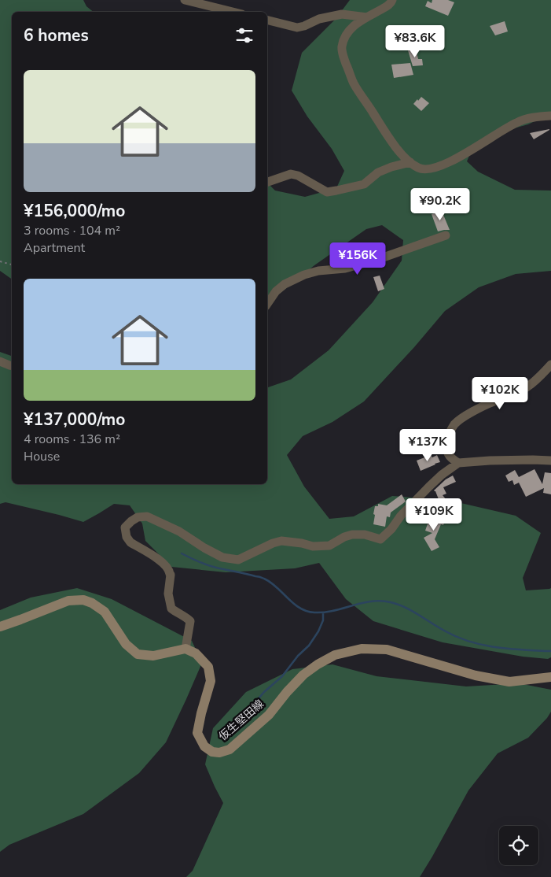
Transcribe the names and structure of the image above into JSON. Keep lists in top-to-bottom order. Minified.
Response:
{"streets":{"main road":["仮生堅田線"]},"page":{"heading":"6 homes","price":["¥83.6K","¥90.2K","¥156K","¥102K","¥137K","¥109K"],"list":[{"name":"¥156,000/mo","note":"3 rooms · 104 m² · Apartment"},{"name":"¥137,000/mo","note":"4 rooms · 136 m² · House"}]}}
